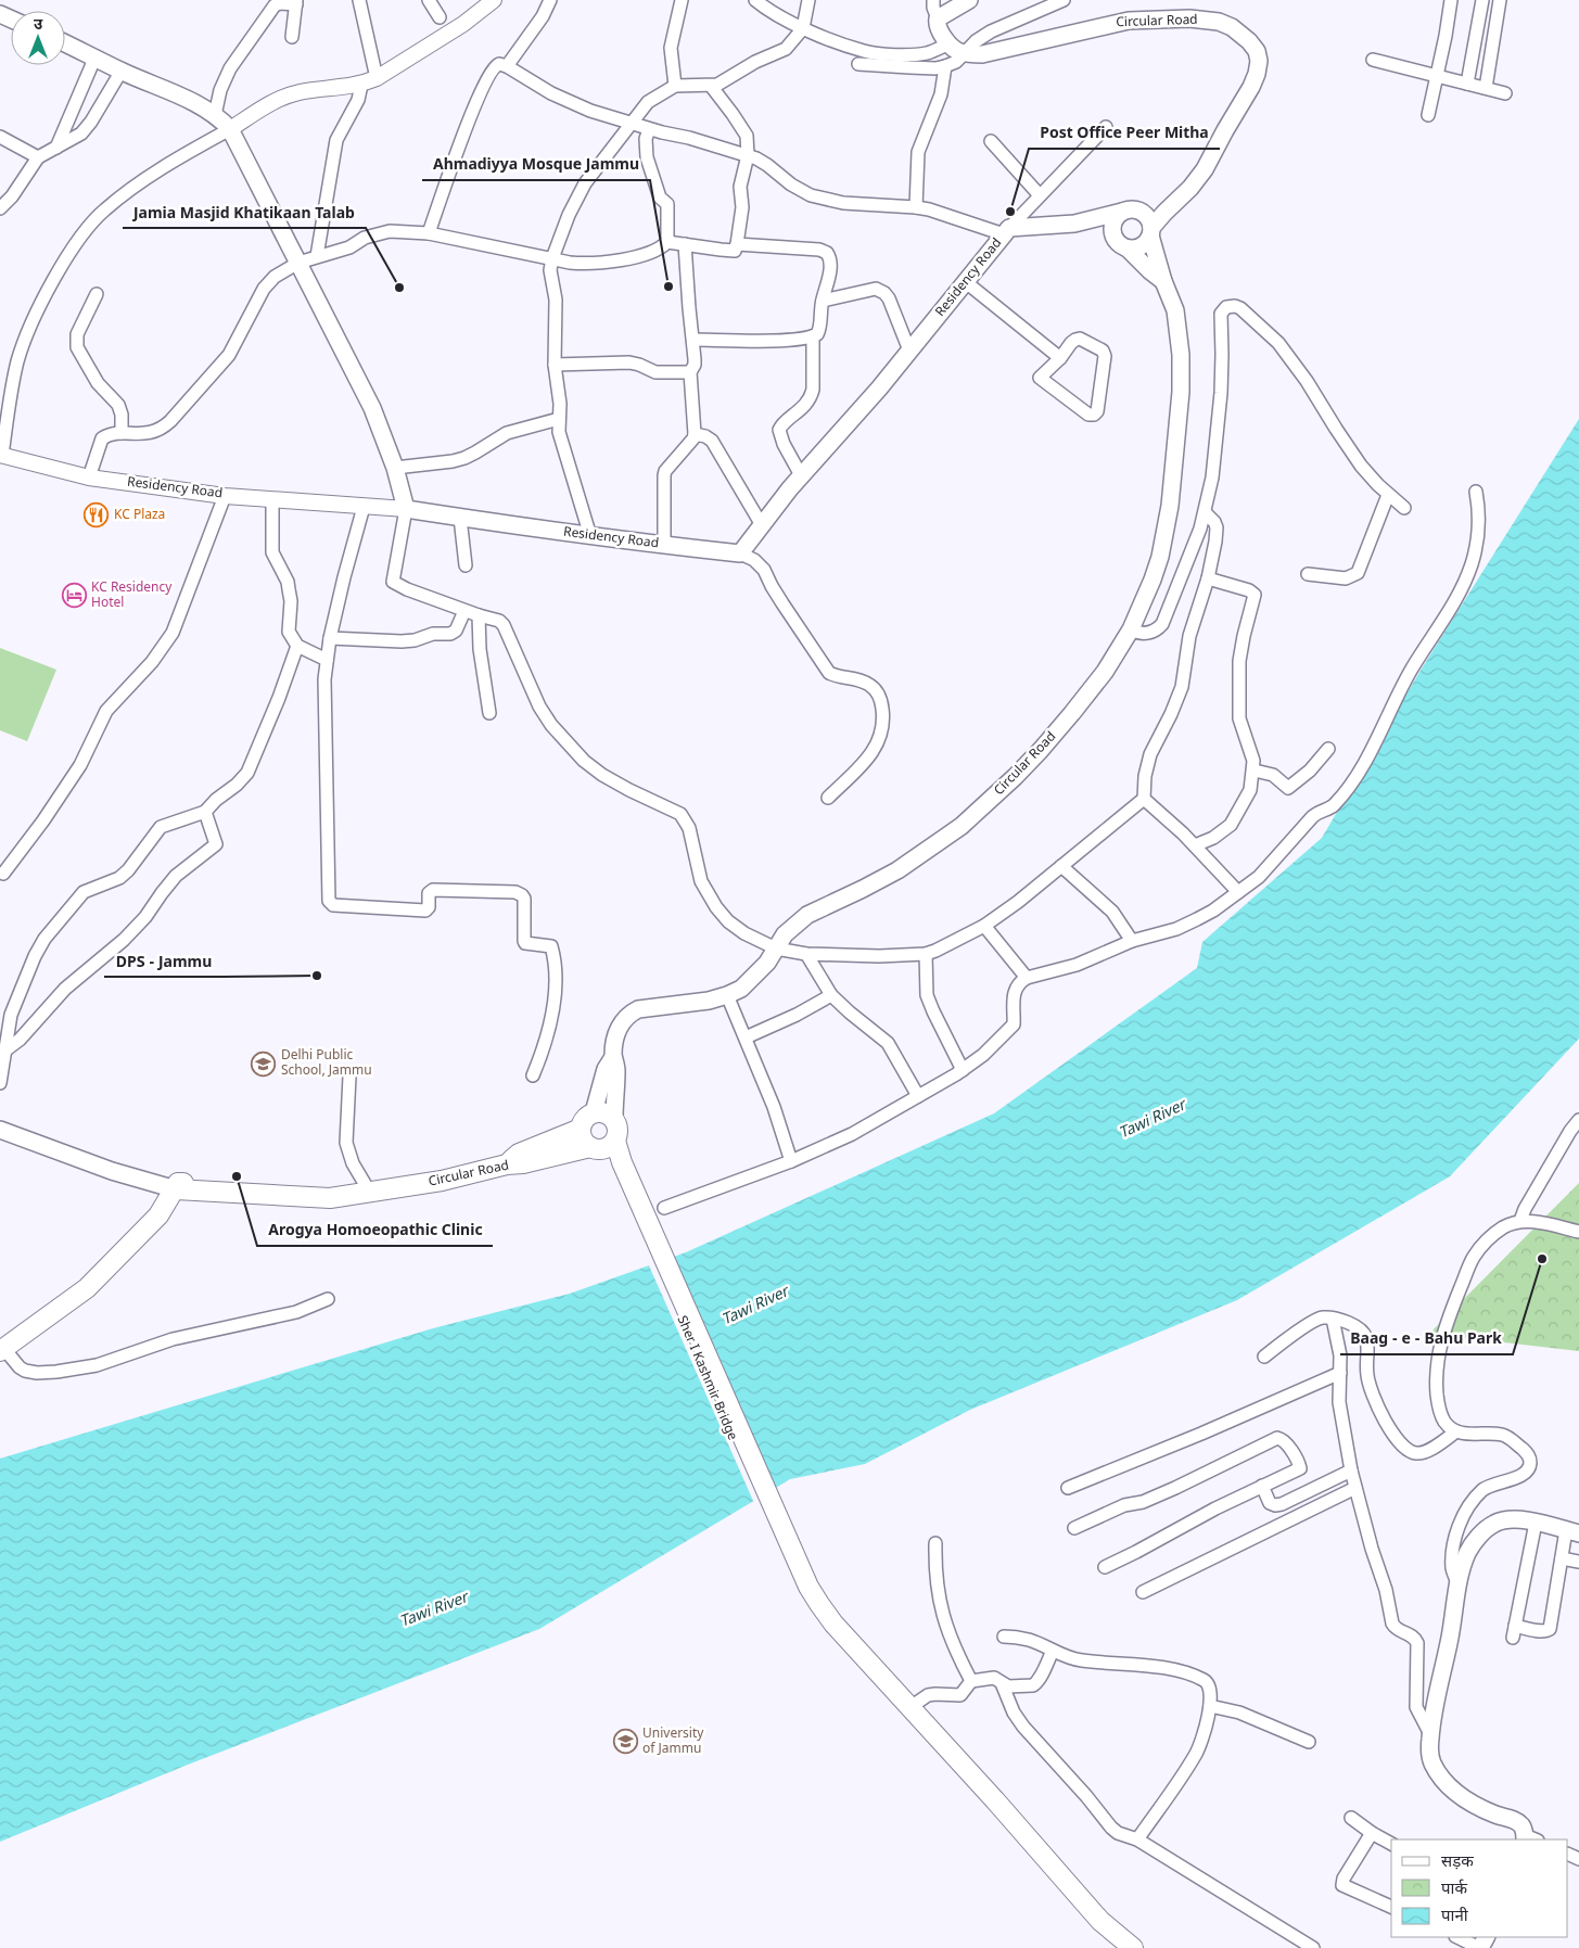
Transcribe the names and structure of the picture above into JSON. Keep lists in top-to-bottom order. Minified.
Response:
{"streets":{"main road":["Circular Road","Residency Road","Sher I Kashmir Bridge"]},"crossings":[["Circular Road","Sher I Kashmir Bridge"]],"water":["Tawi River"],"places":{"other":["Post Office Peer Mitha","Ahmadiyya Mosque Jammu","Jamia Masjid Khatikaan Talab","DPS - Jammu","Arogya Homoeopathic Clinic","Baag - e - Bahu Park"],"restaurant":["KC Plaza"],"hotel":["KC Residency Hotel"],"school or university":["Delhi Public School, Jammu","University of Jammu"]},"legend":["सड़क","पार्क","पानी"],"north":"top"}
